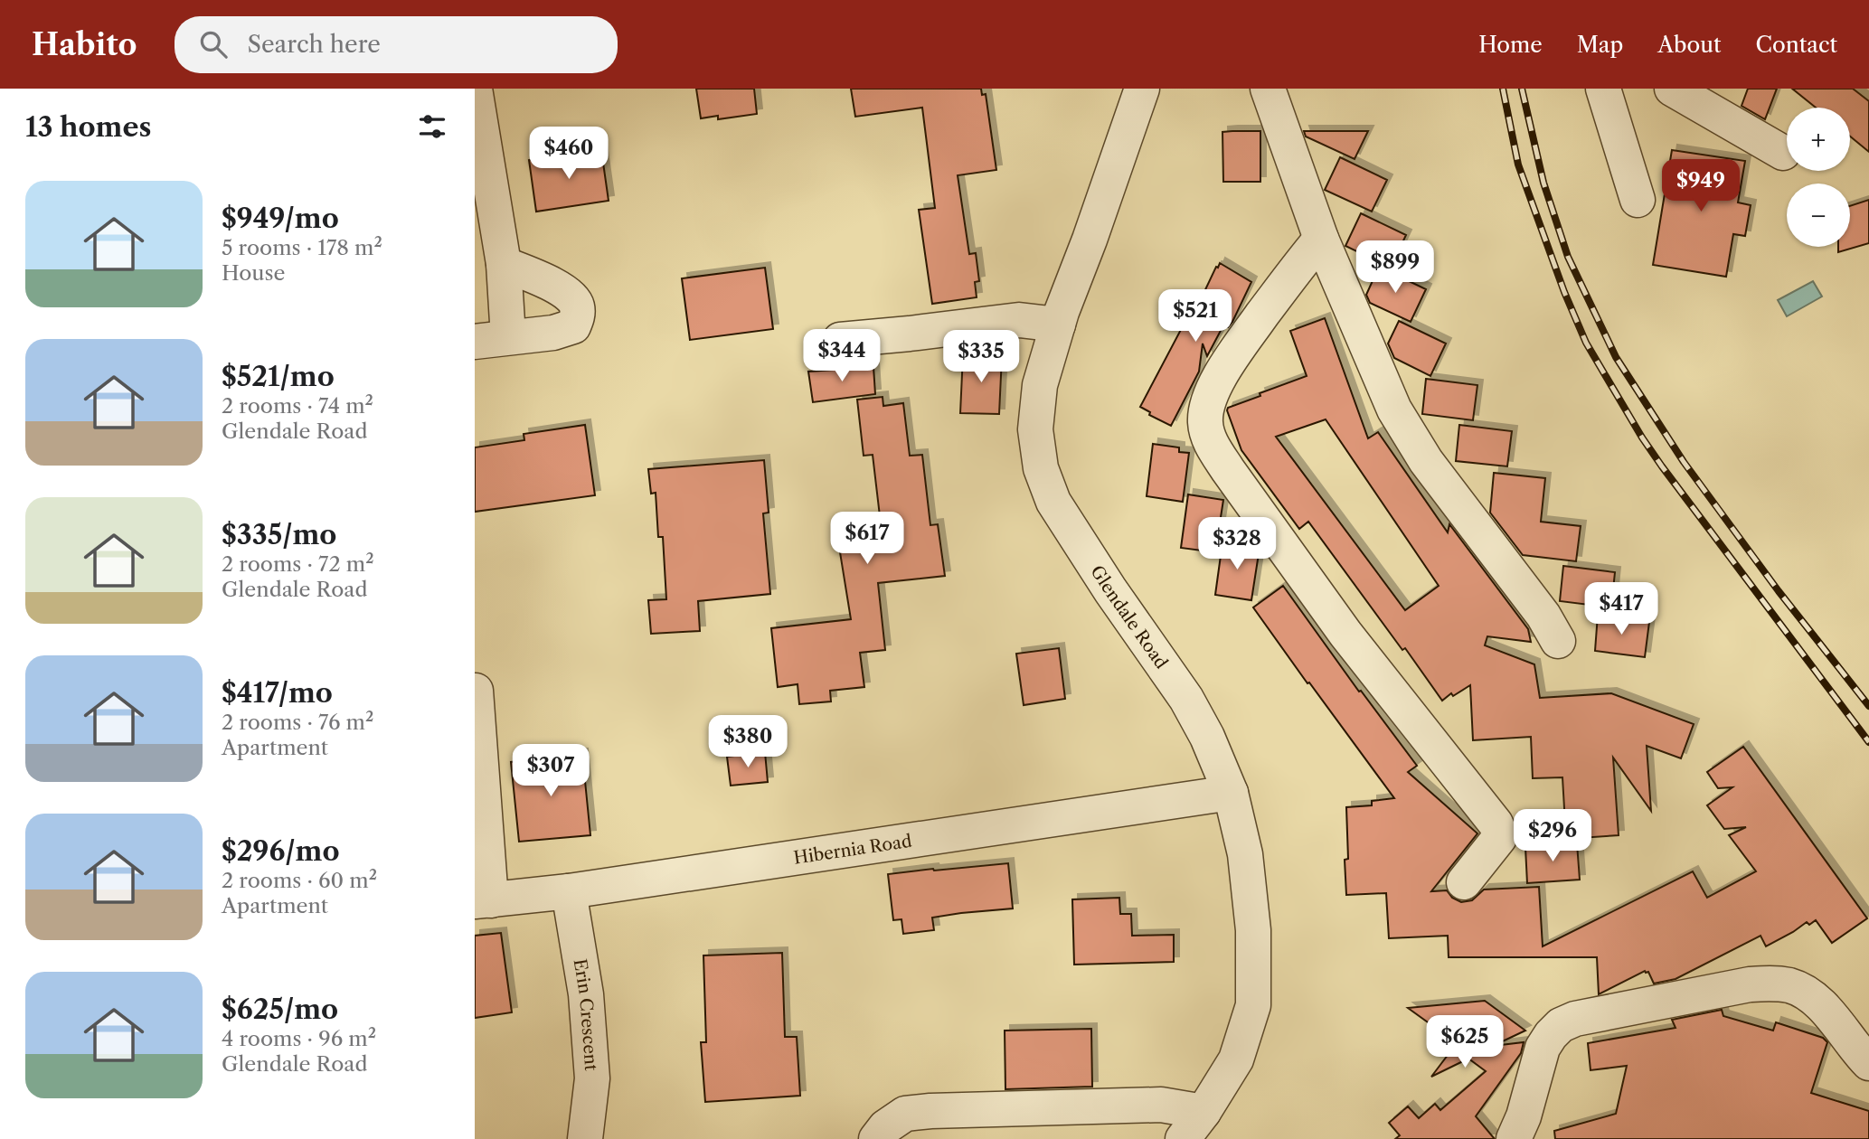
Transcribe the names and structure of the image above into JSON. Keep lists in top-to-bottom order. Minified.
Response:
{"streets":{"street":["Glendale Road","Hibernia Road","Erin Crescent"]},"crossings":[["Glendale Road","Hibernia Road"],["Hibernia Road","Erin Crescent"]],"page":{"header":"Habito","search":"Search here","nav":["Home","Map","About","Contact"],"heading":"13 homes","map_buttons":["+","−"],"price":["$460","$949","$899","$521","$344","$335","$617","$328","$417","$380","$307","$296","$625"],"list":[{"name":"$949/mo","note":"5 rooms · 178 m² · House"},{"name":"$521/mo","note":"2 rooms · 74 m² · Glendale Road"},{"name":"$335/mo","note":"2 rooms · 72 m² · Glendale Road"},{"name":"$417/mo","note":"2 rooms · 76 m² · Apartment"},{"name":"$296/mo","note":"2 rooms · 60 m² · Apartment"},{"name":"$625/mo","note":"4 rooms · 96 m² · Glendale Road"}]}}
